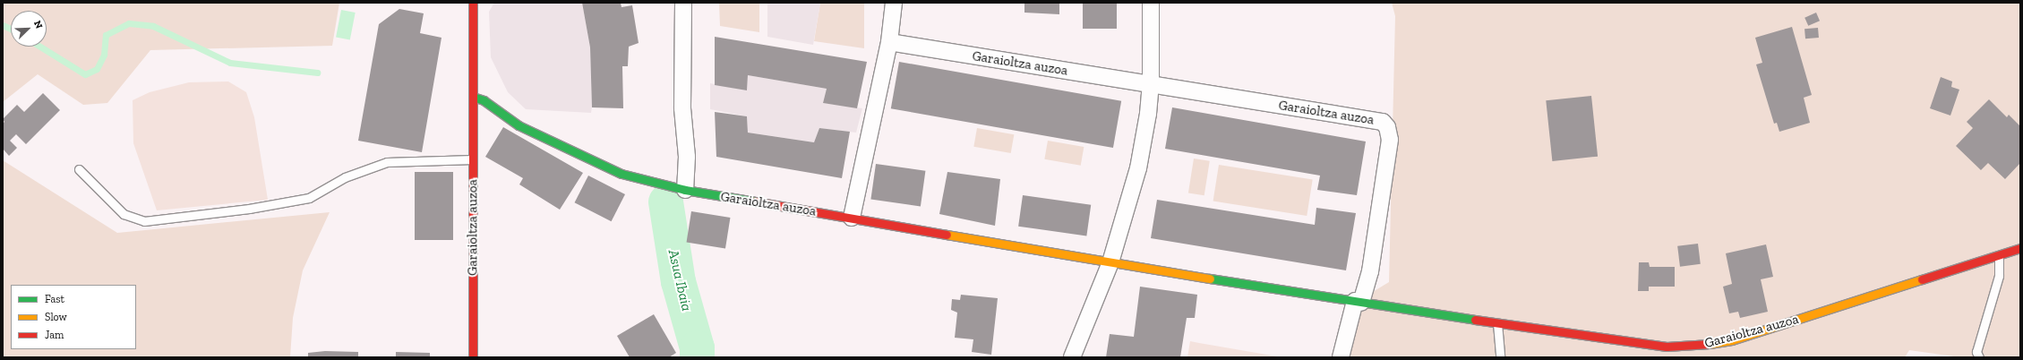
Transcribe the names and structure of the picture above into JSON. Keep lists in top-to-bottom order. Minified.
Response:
{"streets":{"street":["Garaioltza auzoa"]},"water":["Asua Ibaia"],"legend":["Fast","Slow","Jam"],"north":"top right"}
